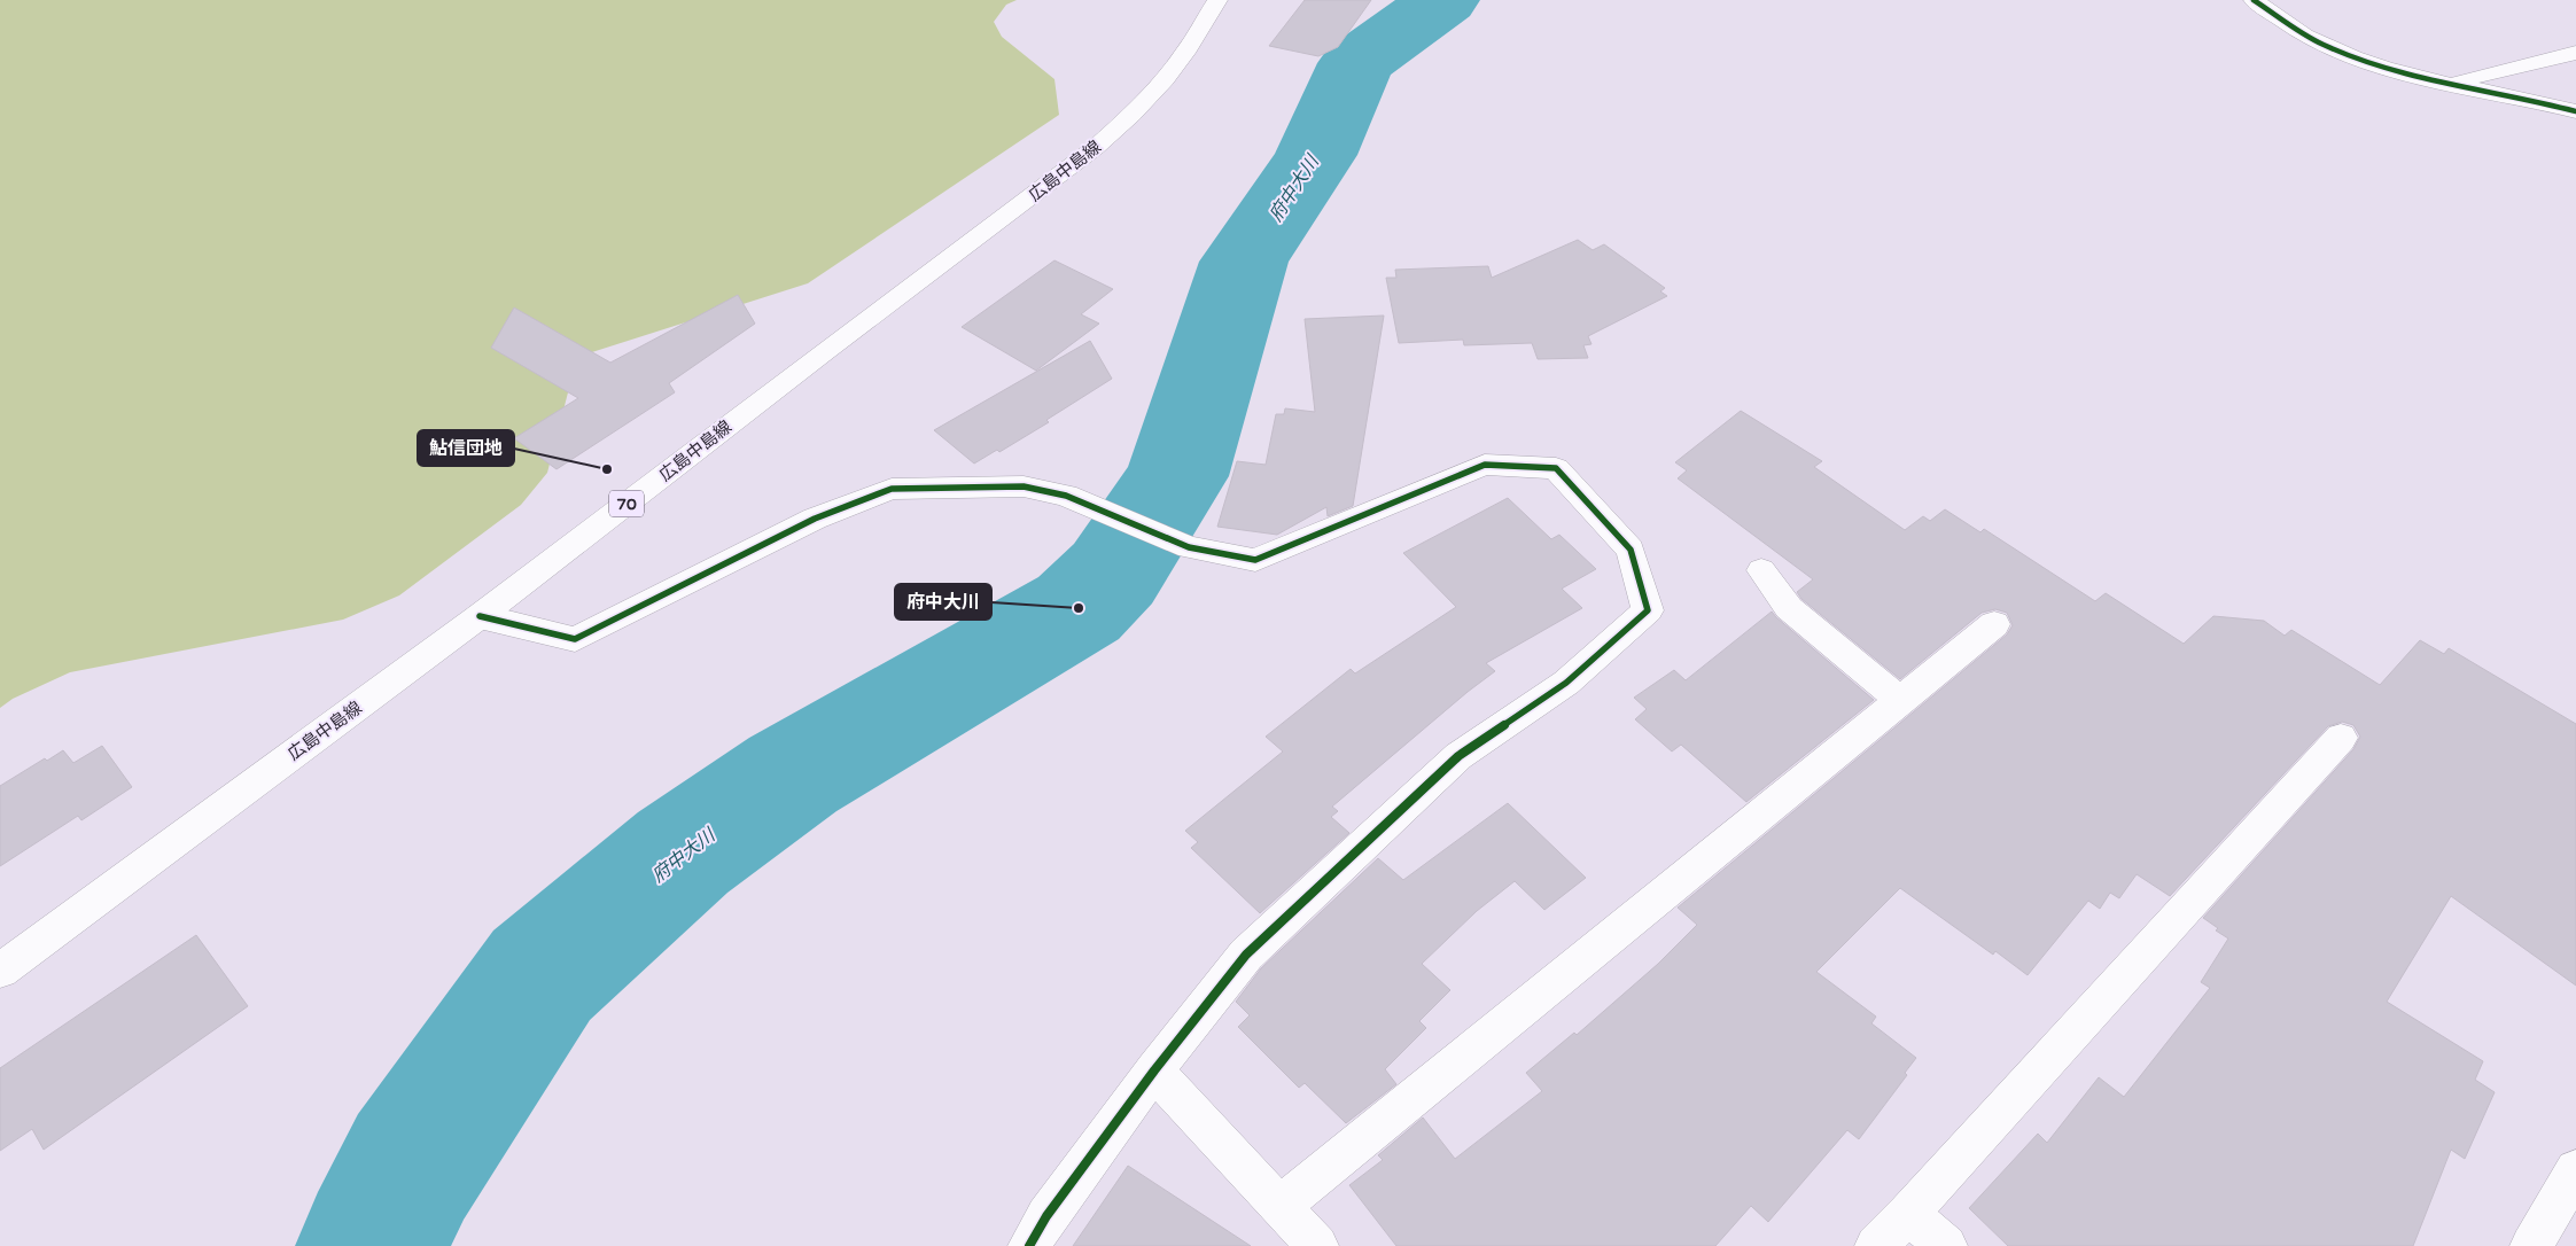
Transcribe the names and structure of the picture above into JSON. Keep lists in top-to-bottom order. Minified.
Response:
{"streets":{"street":["広島中島線","70"]},"water":["府中大川"],"places":["鮎信団地","府中大川"]}
